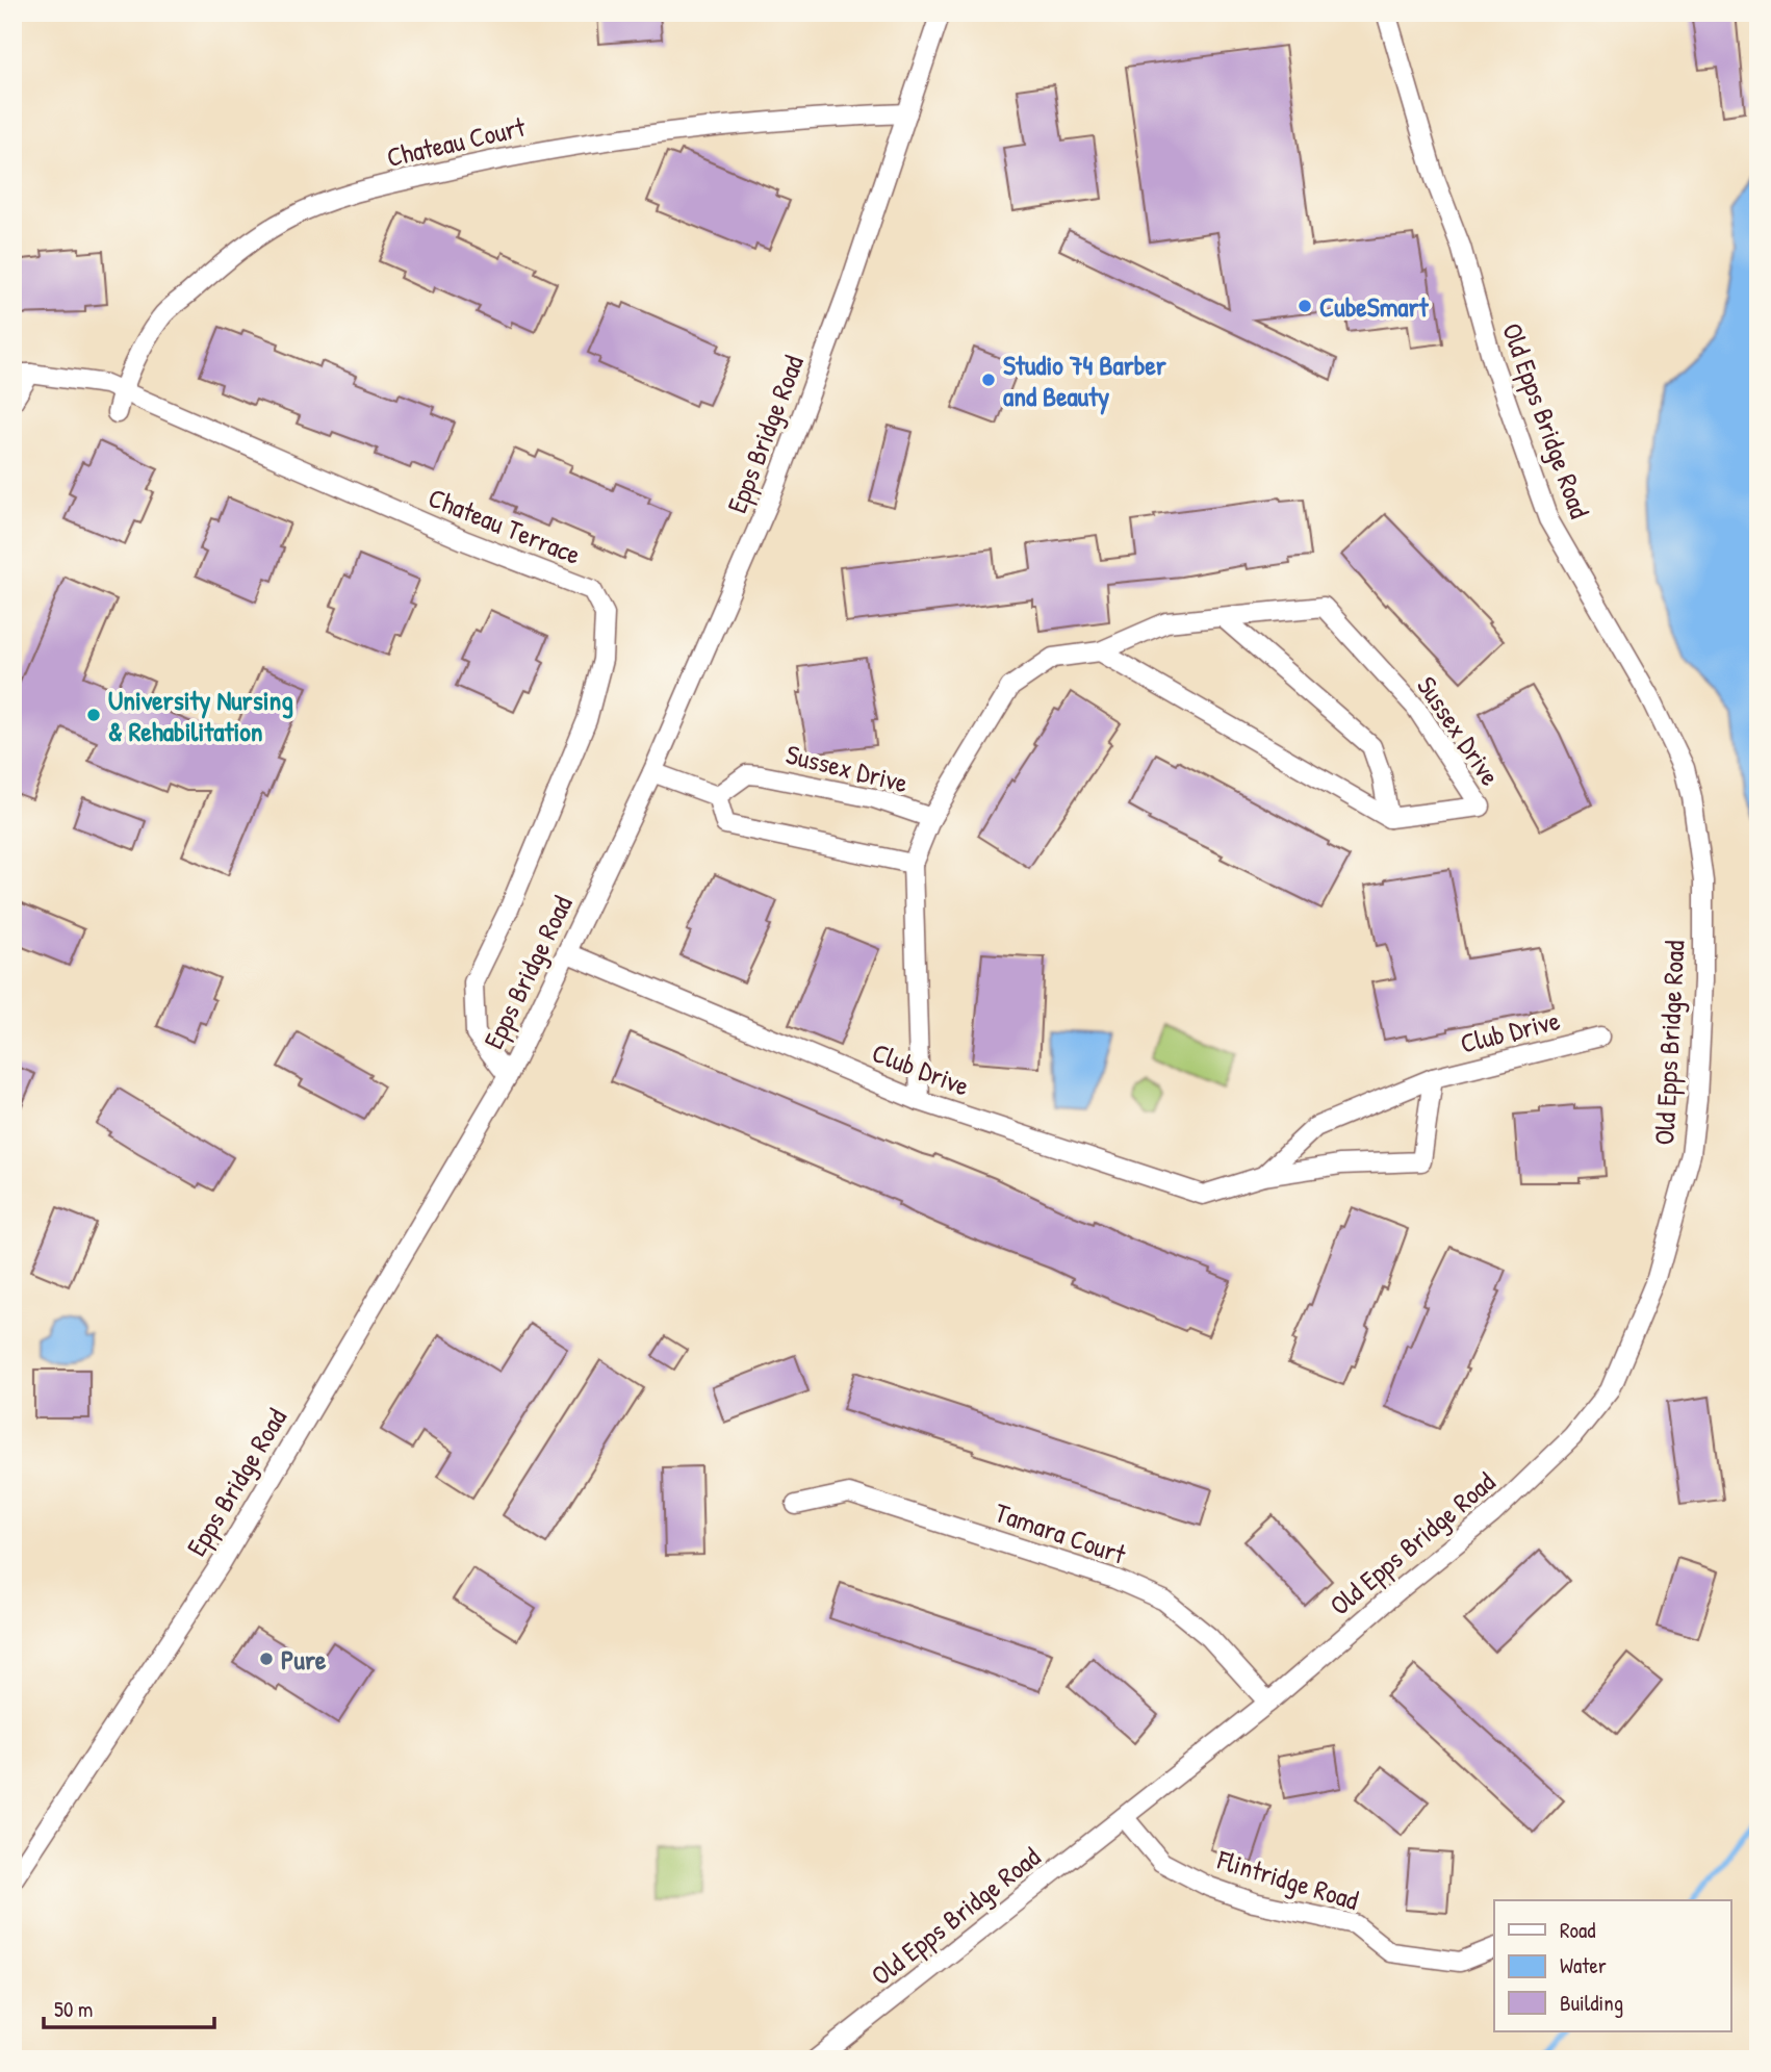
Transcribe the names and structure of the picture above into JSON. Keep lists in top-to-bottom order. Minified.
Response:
{"streets":{"street":["Chateau Court","Old Epps Bridge Road","Epps Bridge Road","Chateau Terrace","Sussex Drive","Club Drive","Tamara Court","Flintridge Road"]},"crossings":[["Chateau Court","Epps Bridge Road"],["Chateau Court","Chateau Terrace"],["Old Epps Bridge Road","Tamara Court"],["Old Epps Bridge Road","Flintridge Road"],["Epps Bridge Road","Chateau Terrace"],["Epps Bridge Road","Club Drive"]],"places":["CubeSmart","Studio 74 Barber and Beauty","University Nursing & Rehabilitation","Pure"],"legend":["Road","Water","Building"],"scale_bar":"50 m"}
